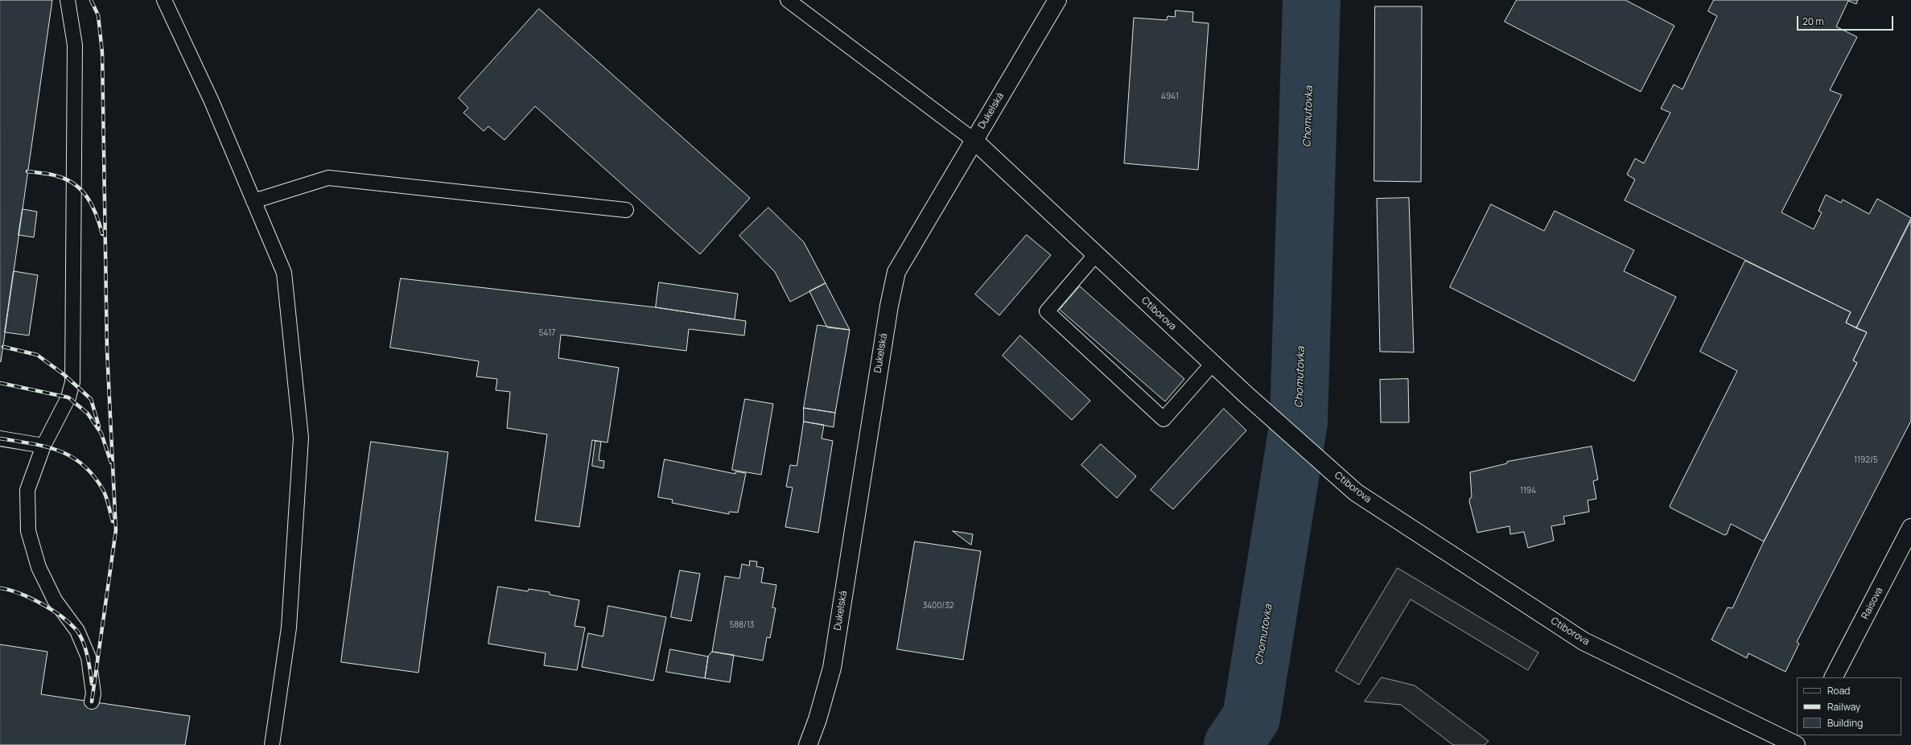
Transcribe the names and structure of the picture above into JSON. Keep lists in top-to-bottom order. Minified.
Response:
{"streets":{"street":["Dukelská","Ctiborova","Raisova"]},"crossings":[["Dukelská","Ctiborova"]],"water":["Chomutovka"],"house_numbers":["4941","5417","1192/5","1194","3400/32","588/13"],"legend":["Road","Railway","Building"],"scale_bar":"20 m"}
